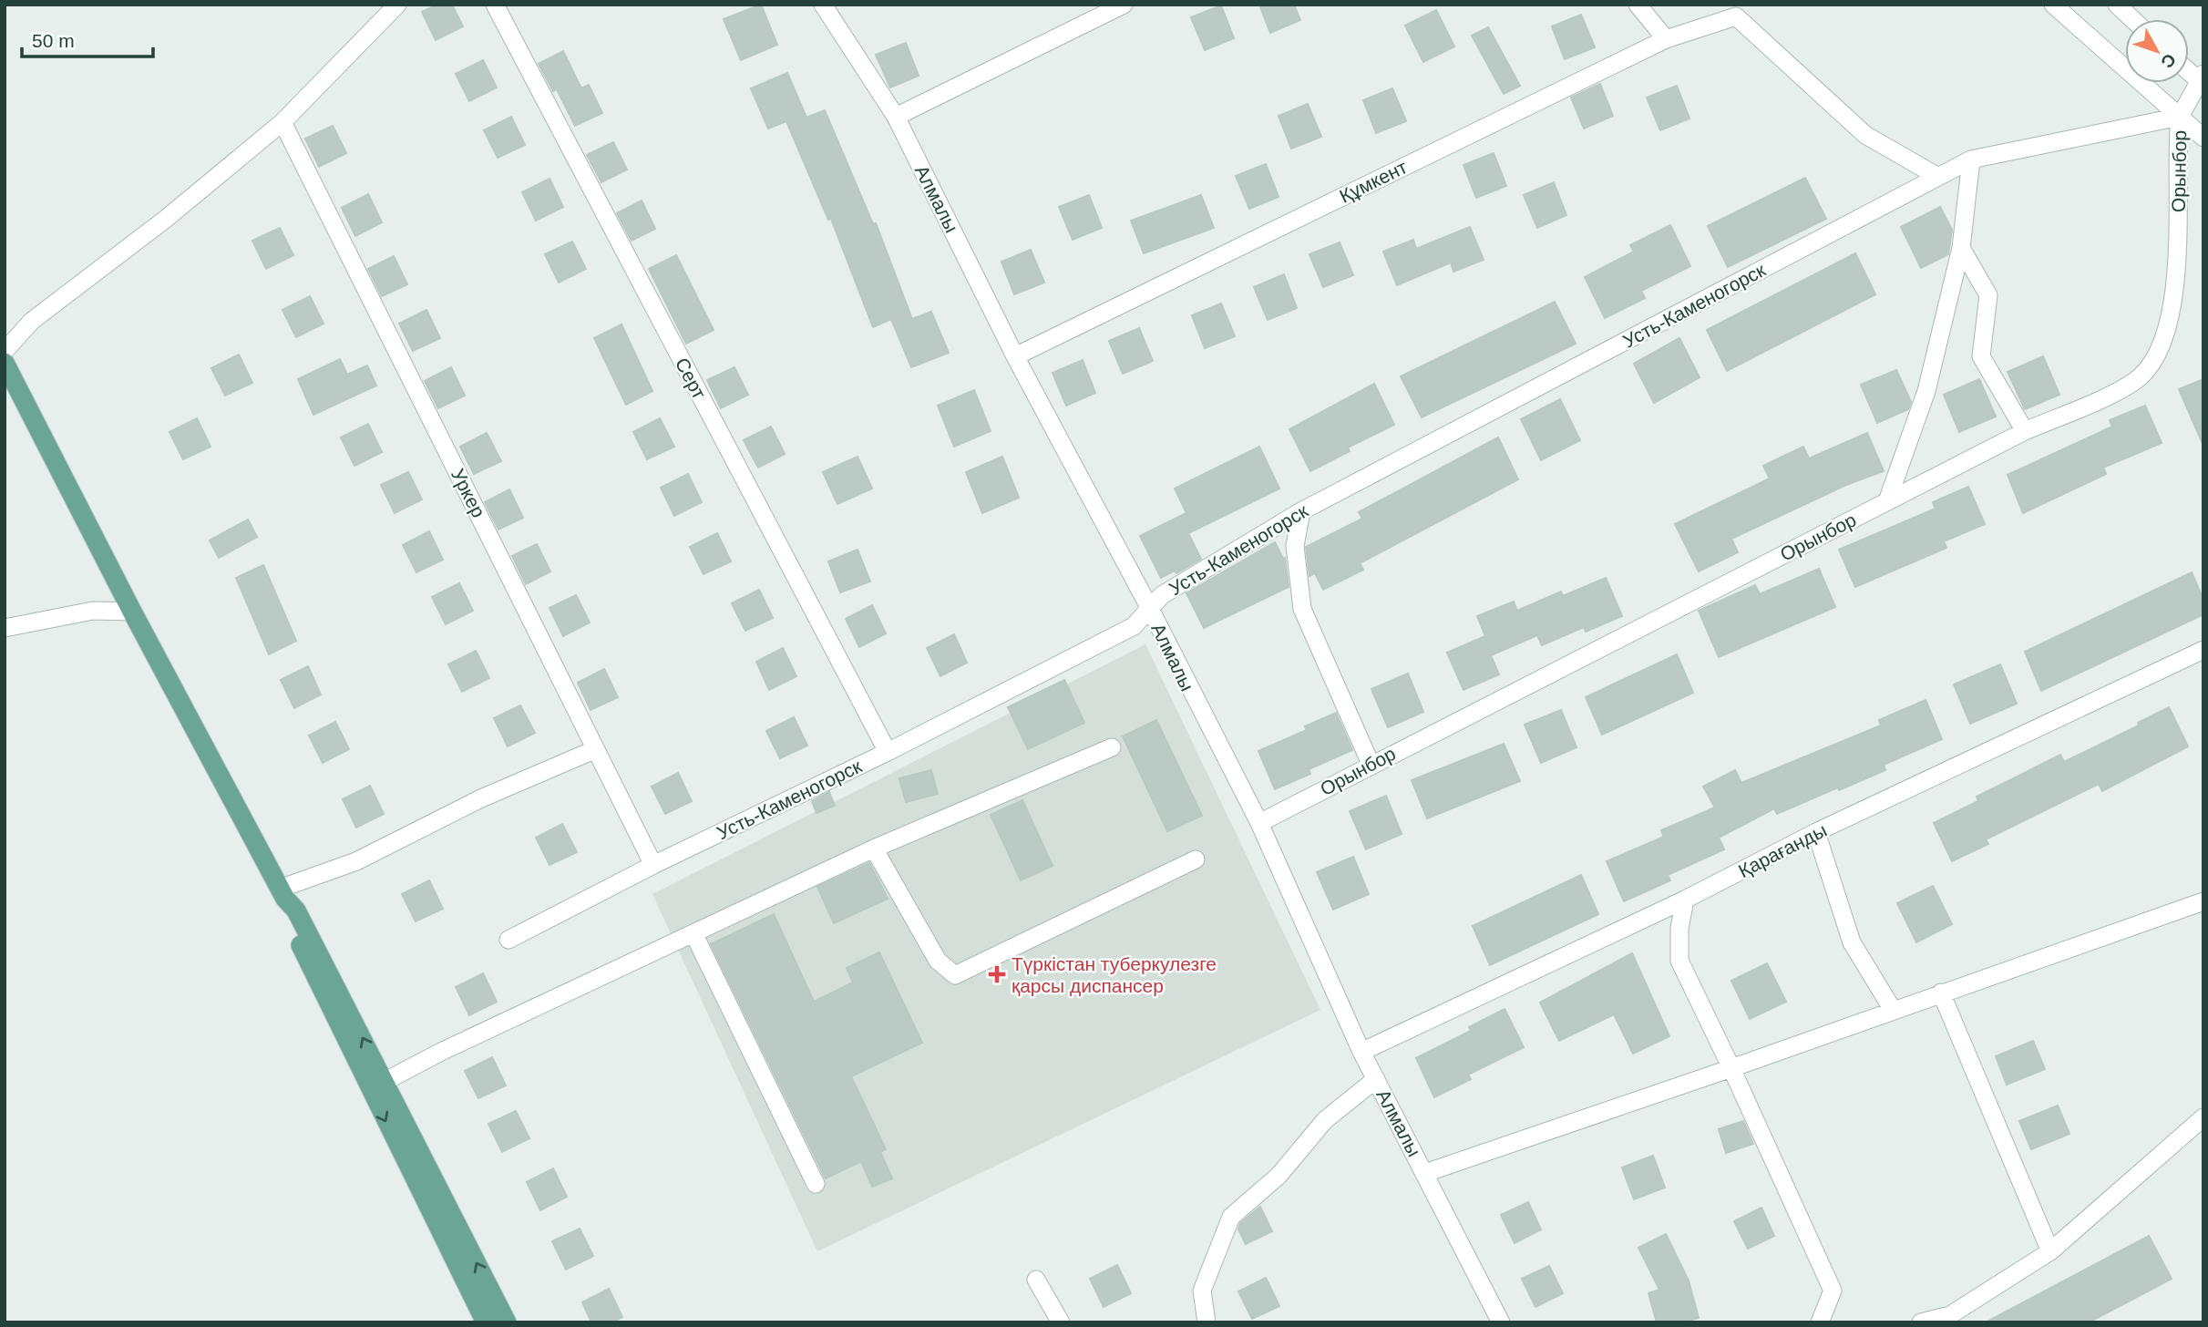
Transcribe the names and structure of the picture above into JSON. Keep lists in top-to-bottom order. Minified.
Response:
{"streets":{"street":["Орынбор","Құмкент","Алмалы","Усть-Каменогорск","Серт","Уркер","Қарағанды"]},"crossings":[["Орынбор","Алмалы"],["Орынбор","Усть-Каменогорск"],["Құмкент","Алмалы"],["Құмкент","Усть-Каменогорск"],["Алмалы","Усть-Каменогорск"],["Алмалы","Қарағанды"],["Усть-Каменогорск","Серт"],["Усть-Каменогорск","Уркер"]],"places":{"health":["Түркістан туберкулезге қарсы диспансер"]},"scale_bar":"50 m","north":"bottom right"}
